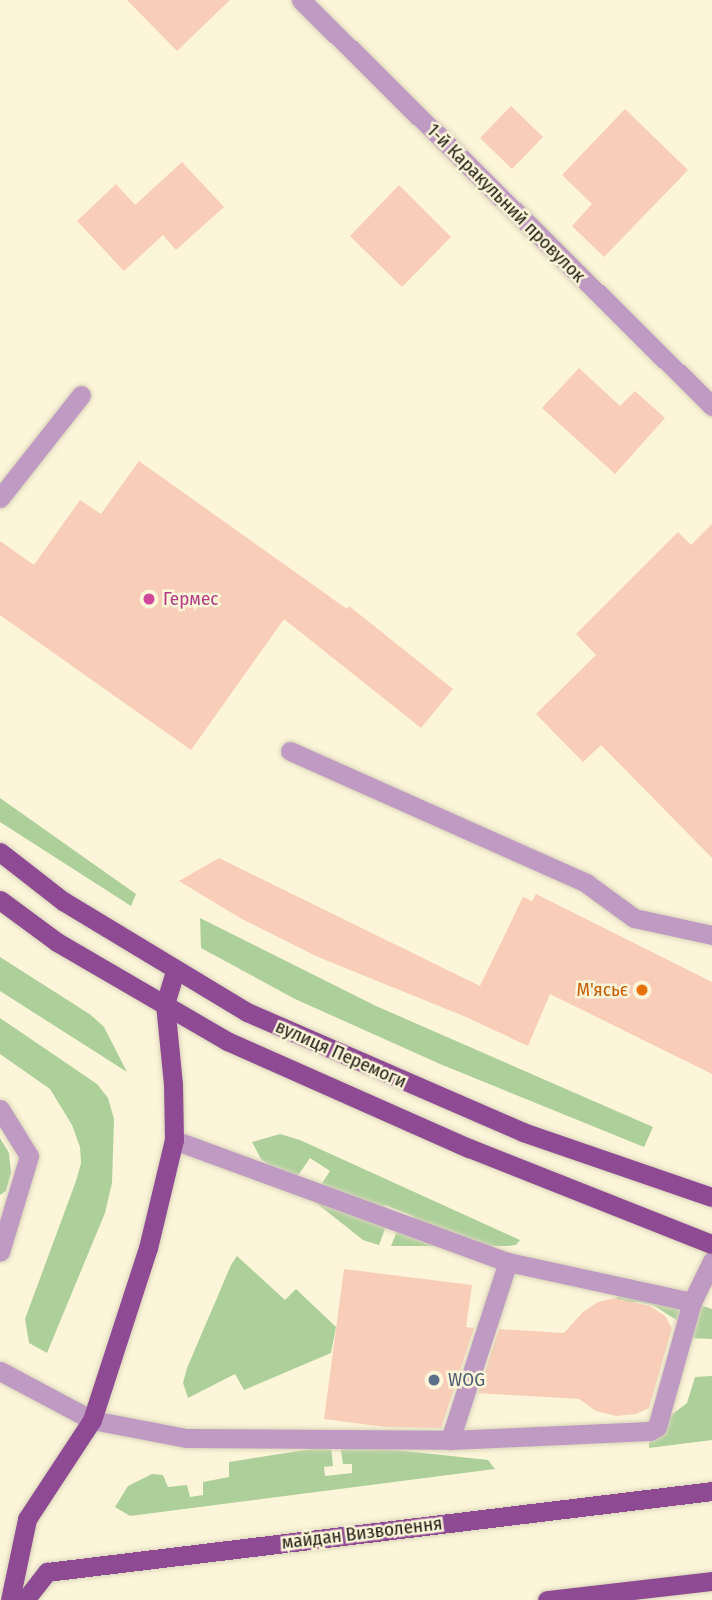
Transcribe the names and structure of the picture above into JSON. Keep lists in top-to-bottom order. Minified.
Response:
{"streets":{"main road":["вулиця Перемоги","майдан Визволення"],"street":["1-й Каракульний провулок"]},"places":["Гермес","М'ясьє","WOG"]}
